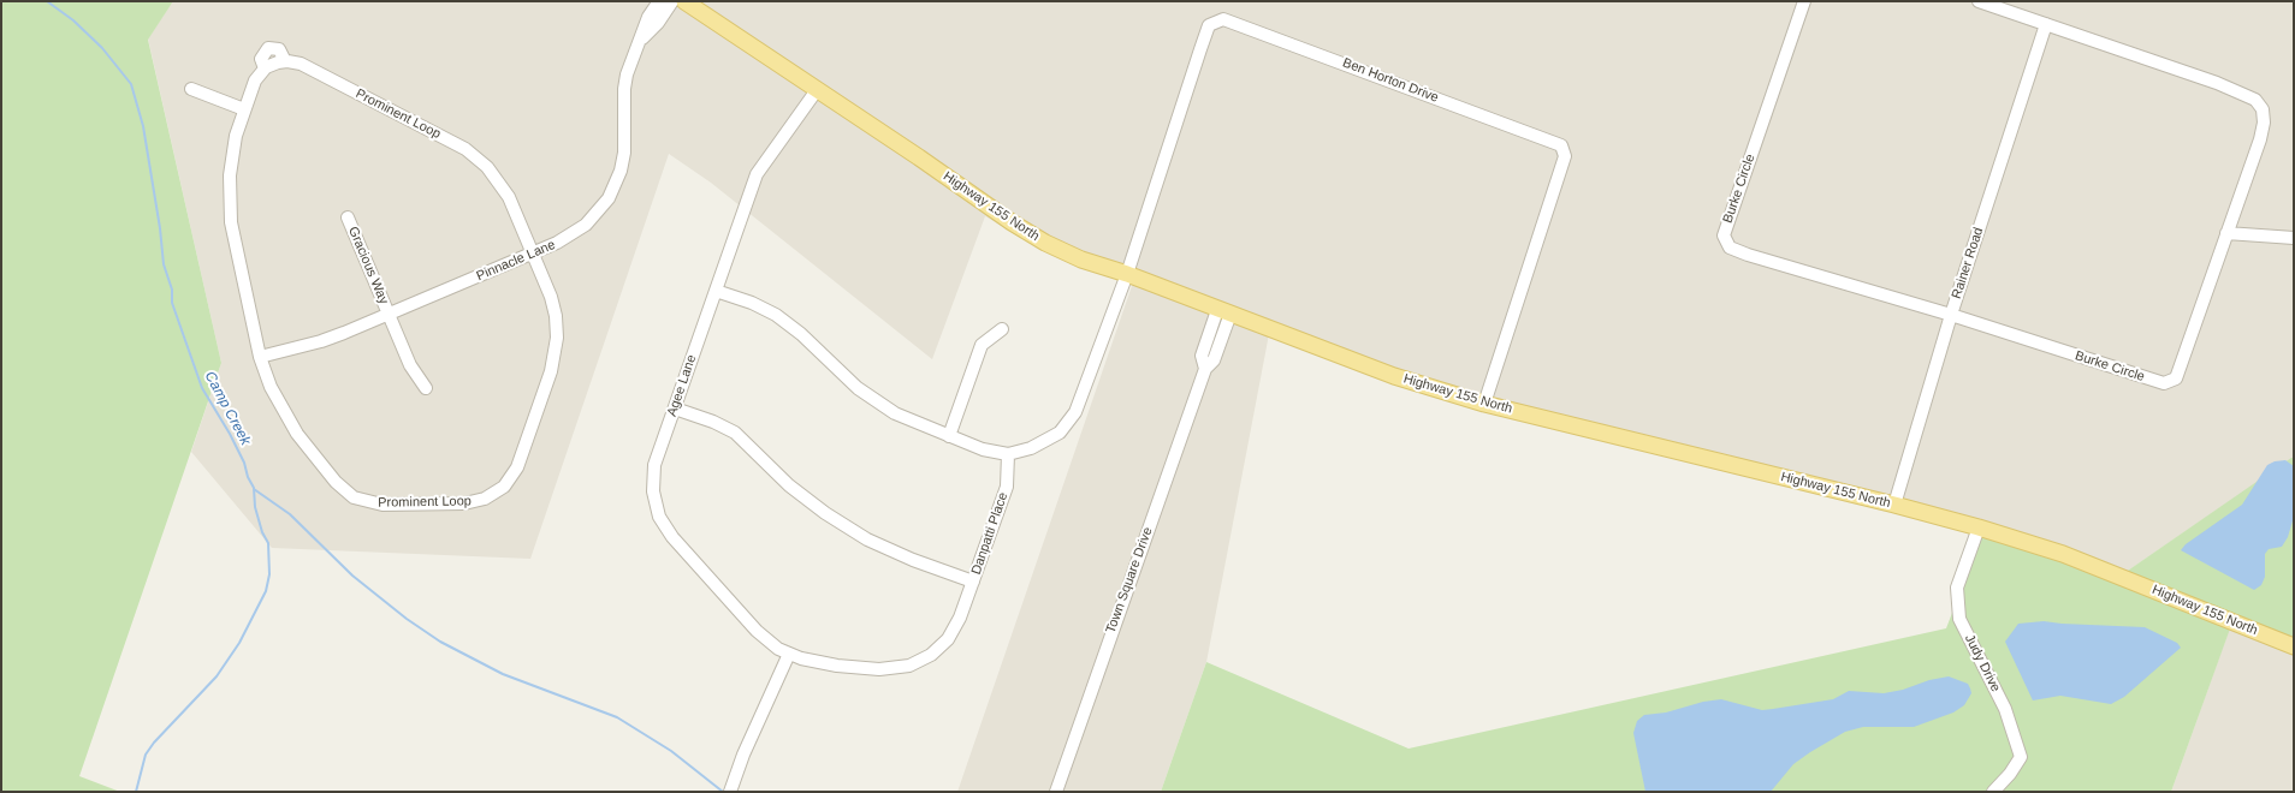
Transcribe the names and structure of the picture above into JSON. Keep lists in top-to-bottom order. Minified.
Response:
{"streets":{"main road":["Highway 155 North"],"street":["Ben Horton Drive","Prominent Loop","Burke Circle","Pinnacle Lane","Rainer Road","Gracious Way","Agee Lane","Danpatti Place","Town Square Drive","Judy Drive"]},"crossings":[["Ben Horton Drive","Highway 155 North"],["Prominent Loop","Pinnacle Lane"],["Burke Circle","Rainer Road"],["Highway 155 North","Rainer Road"],["Highway 155 North","Agee Lane"],["Highway 155 North","Town Square Drive"],["Highway 155 North","Judy Drive"],["Pinnacle Lane","Gracious Way"],["Agee Lane","Danpatti Place"]],"water":["Camp Creek"]}
